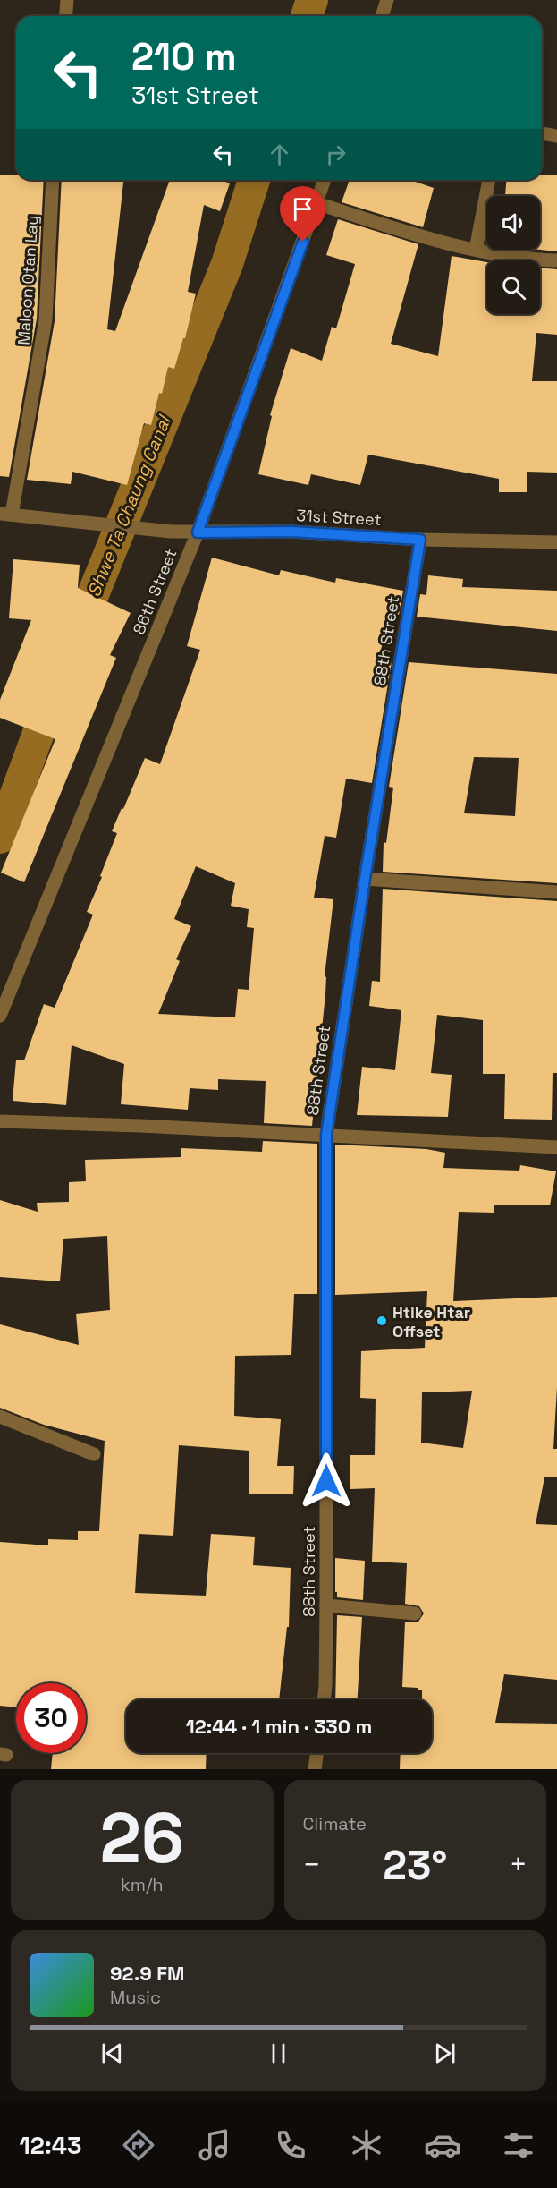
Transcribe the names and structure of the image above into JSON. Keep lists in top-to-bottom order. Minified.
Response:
{"streets":{"street":["Maloon Otan Lay","31st Street","86th Street","88th Street"]},"crossings":[["Maloon Otan Lay","31st Street"],["31st Street","86th Street"],["31st Street","88th Street"]],"water":["Shwe Ta Chaung Canal"],"places":["Htike Htar Offset"],"page":{"turn":["210 m","31st Street"],"limit":"30","trip":"12:44 · 1 min · 330 m","tile":[["26","km/h"],"Climate"],"heat":["−","23°","+"],"song":["92.9 FM","Music"],"tabs":"12:43"}}
